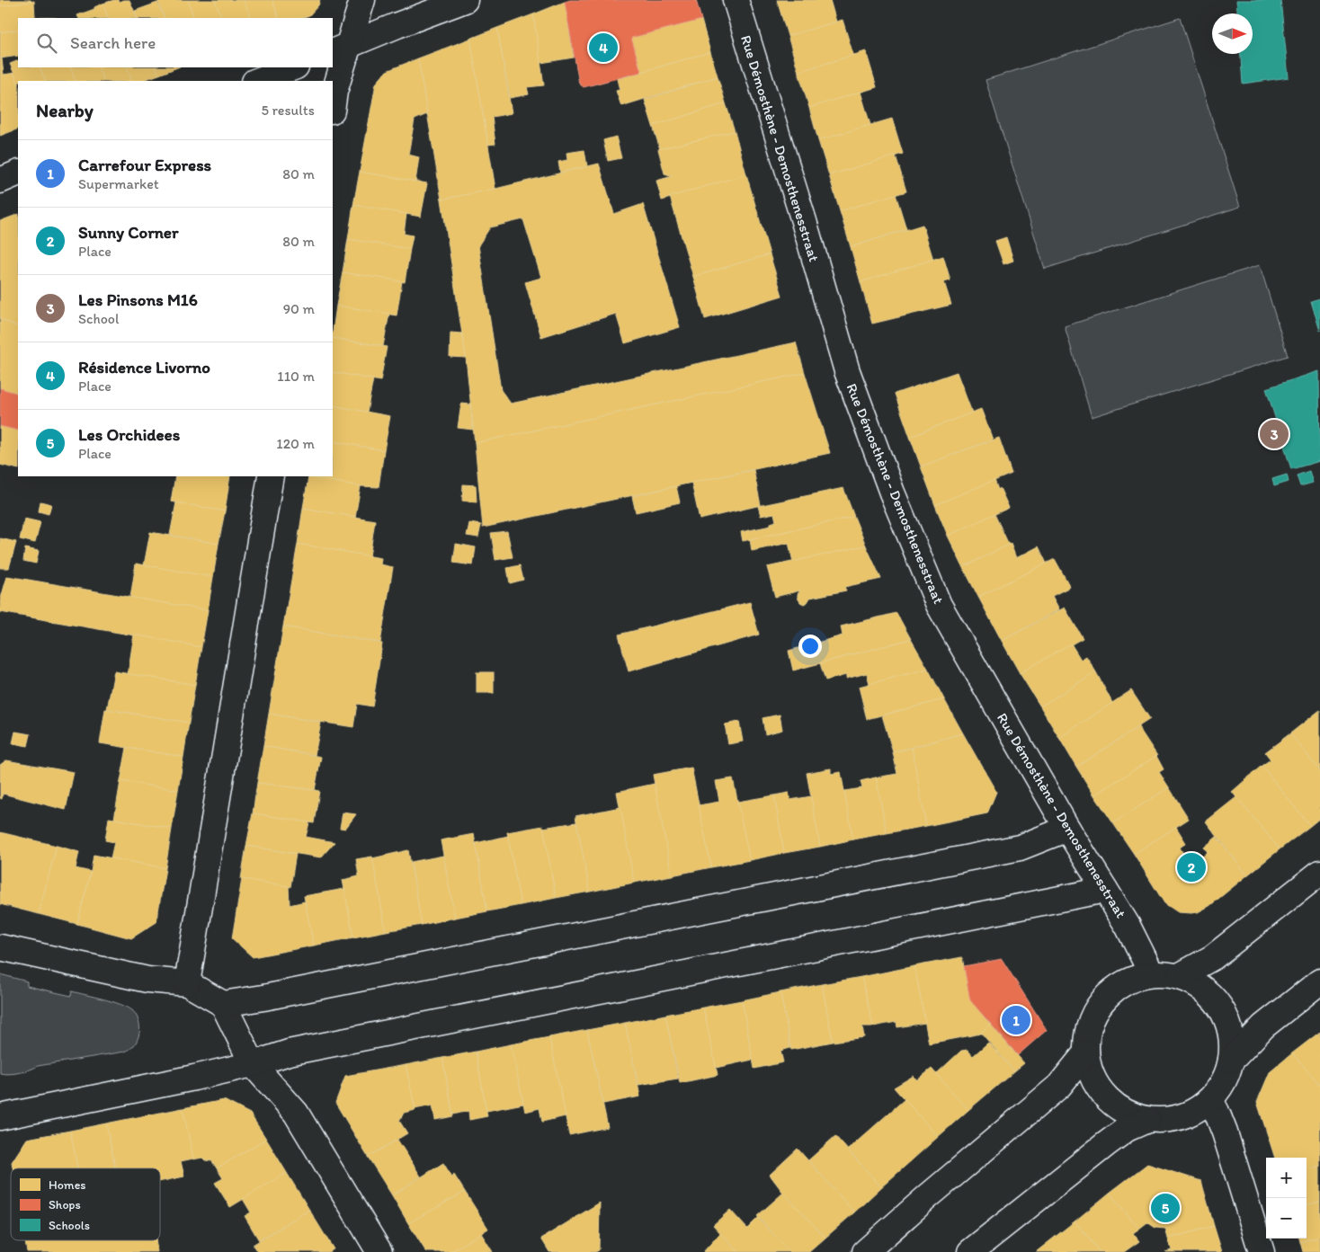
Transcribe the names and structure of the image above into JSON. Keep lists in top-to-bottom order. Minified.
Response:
{"streets":{"street":["Rue Démosthène - Demosthenesstraat"]},"legend":["Homes","Shops","Schools"],"north":"right","page":{"search":"Search here","pins":["4","3","2","1","5"],"heading":["Nearby","5 results"],"list":[{"mark":"1","name":"Carrefour Express","note":"Supermarket","value":"80 m"},{"mark":"2","name":"Sunny Corner","note":"Place","value":"80 m"},{"mark":"3","name":"Les Pinsons M16","note":"School","value":"90 m"},{"mark":"4","name":"Résidence Livorno","note":"Place","value":"110 m"},{"mark":"5","name":"Les Orchidees","note":"Place","value":"120 m"}],"map_buttons":["+","−"]}}
